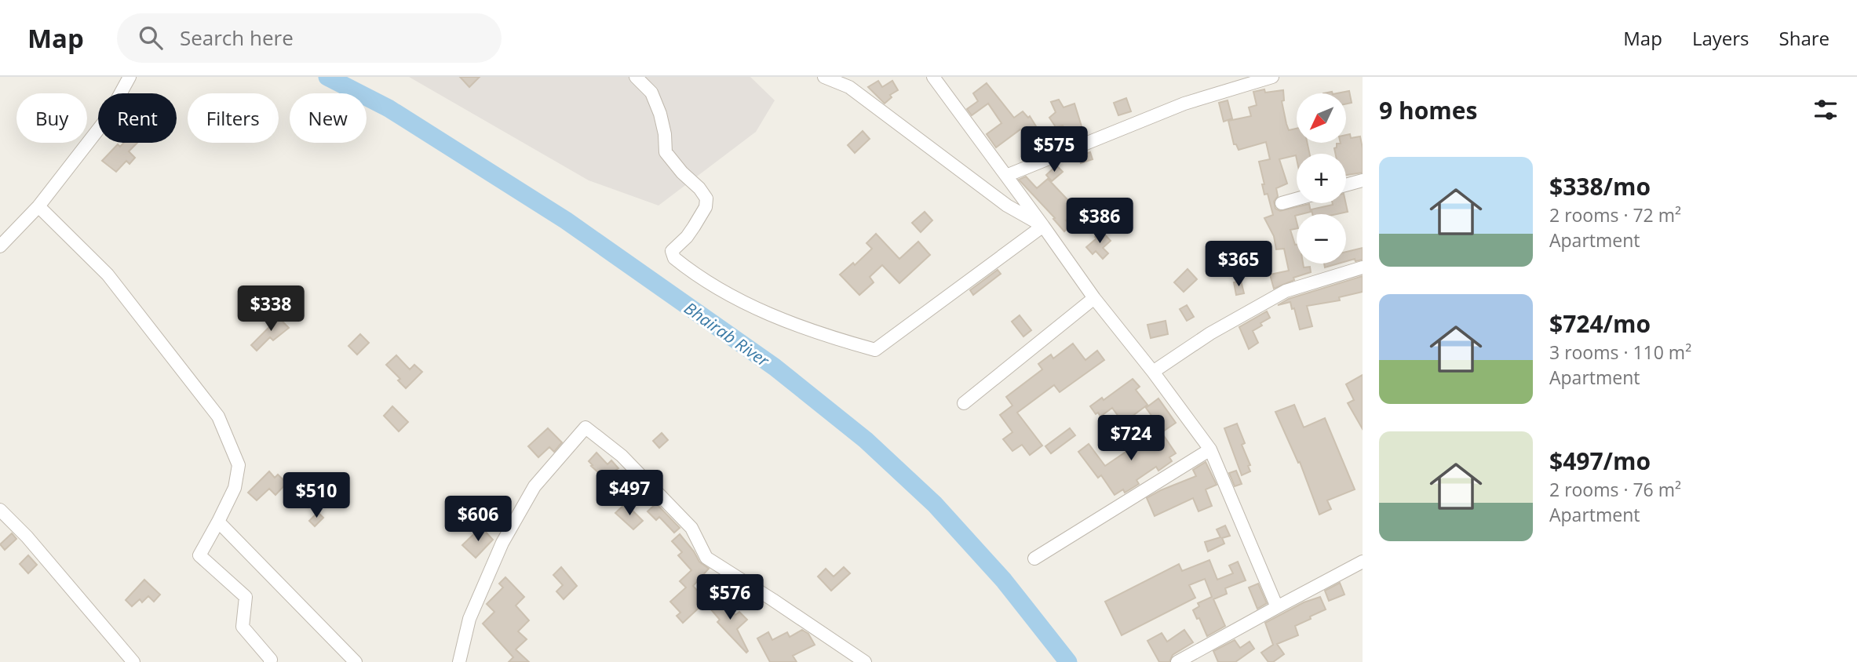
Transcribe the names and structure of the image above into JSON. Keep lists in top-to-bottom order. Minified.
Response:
{"water":["Bhairab River"],"north":"bottom left","page":{"header":"Map","search":"Search here","nav":["Map","Layers","Share"],"heading":"9 homes","map_buttons":["+","−"],"chip":["Buy","Rent","Filters","New"],"price":["$575","$386","$365","$338","$724","$497","$510","$606","$576"],"list":[{"name":"$338/mo","note":"2 rooms · 72 m² · Apartment"},{"name":"$724/mo","note":"3 rooms · 110 m² · Apartment"},{"name":"$497/mo","note":"2 rooms · 76 m² · Apartment"}]}}
